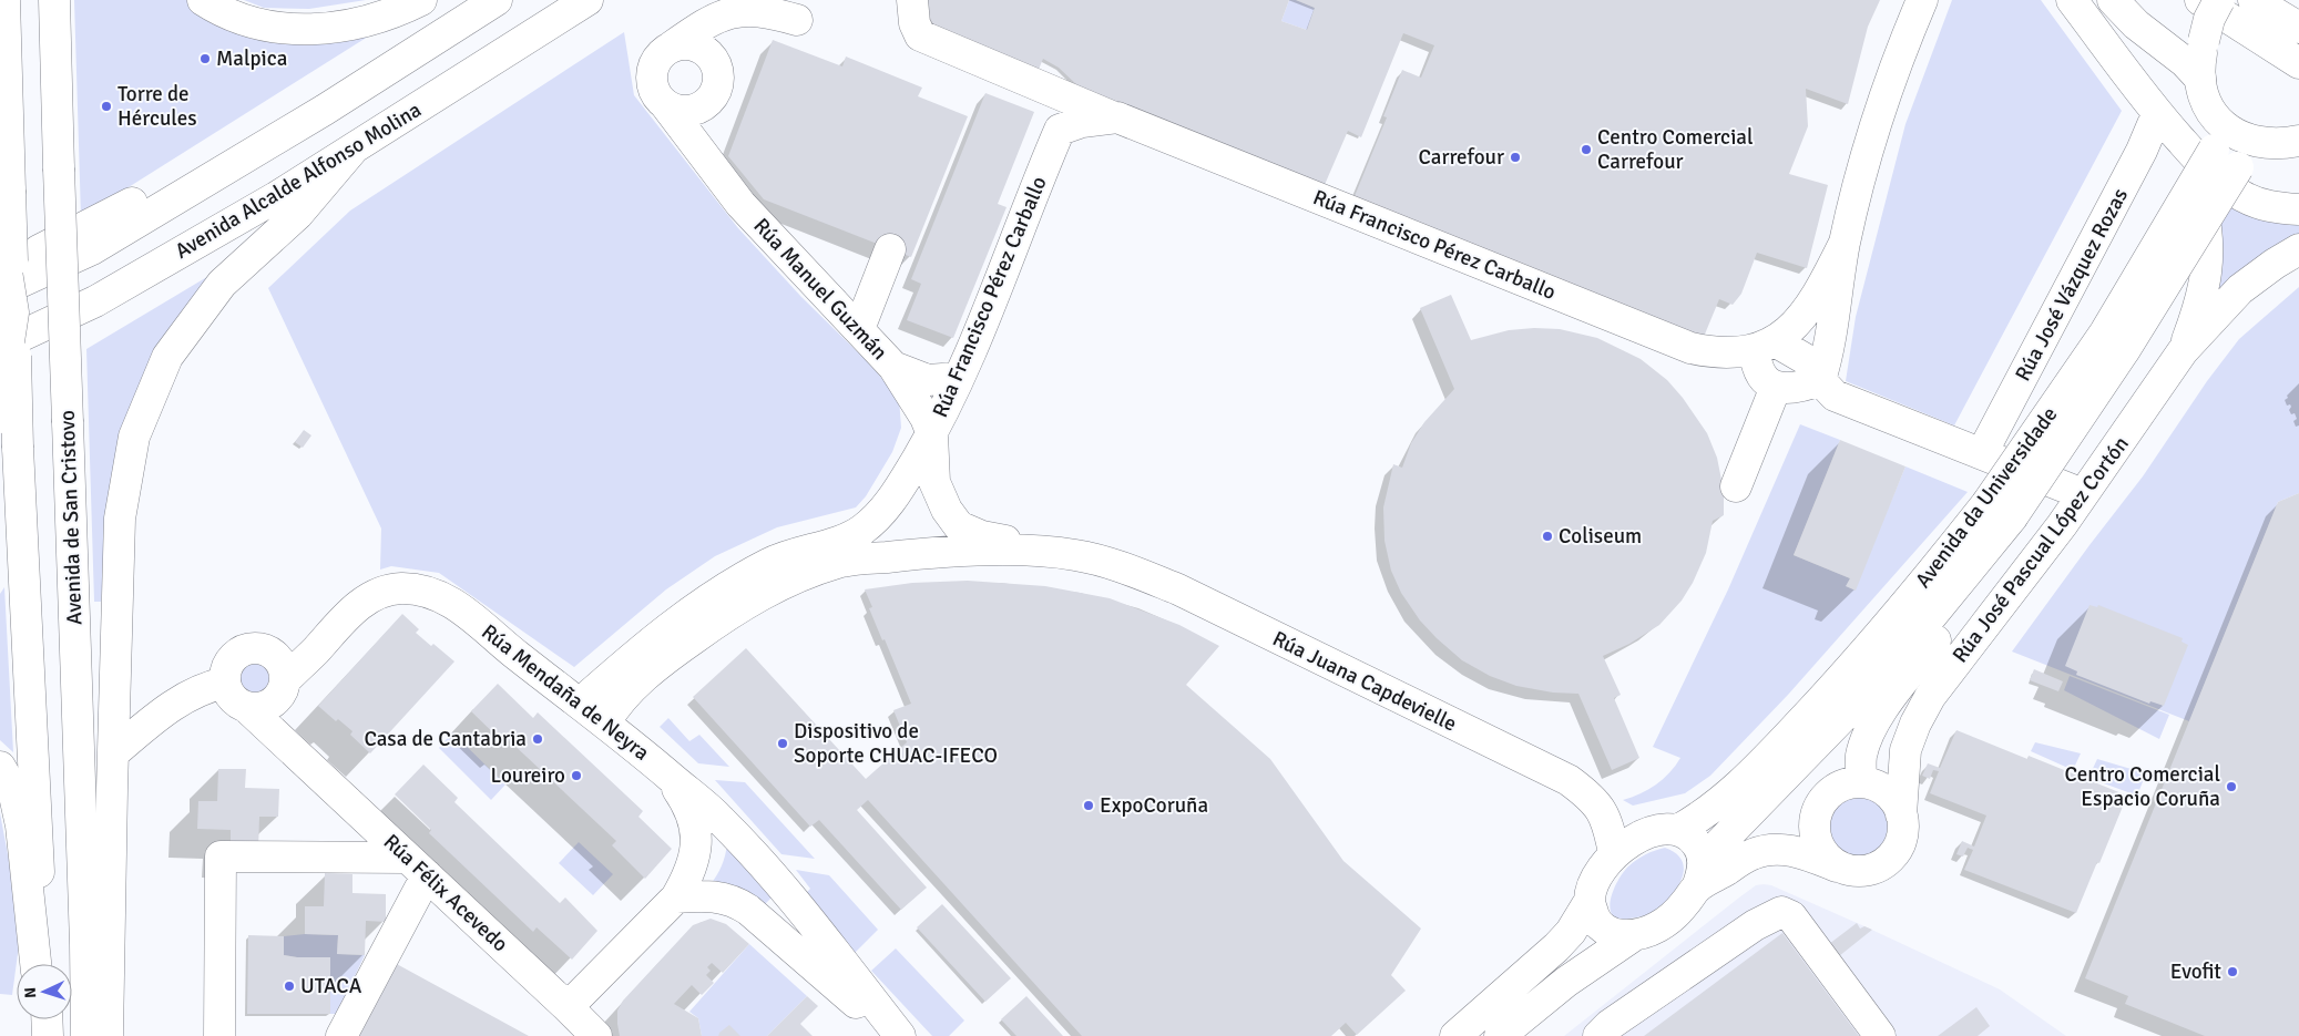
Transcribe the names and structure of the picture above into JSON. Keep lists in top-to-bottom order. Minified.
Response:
{"streets":{"main road":["Avenida Alcalde Alfonso Molina","Rúa Francisco Pérez Carballo","Rúa José Vázquez Rozas","Rúa Manuel Guzmán","Avenida da Universidade","Avenida de San Cristovo","Rúa José Pascual López Cortón","Rúa Juana Capdevielle","Rúa Mendaña de Neyra","Rúa Félix Acevedo"]},"crossings":[["Rúa Francisco Pérez Carballo","Rúa Manuel Guzmán"],["Rúa Francisco Pérez Carballo","Rúa Juana Capdevielle"],["Rúa José Vázquez Rozas","Rúa José Pascual López Cortón"],["Rúa Manuel Guzmán","Rúa Juana Capdevielle"],["Avenida da Universidade","Rúa José Pascual López Cortón"],["Avenida da Universidade","Rúa Juana Capdevielle"],["Rúa José Pascual López Cortón","Rúa Juana Capdevielle"],["Rúa Juana Capdevielle","Rúa Mendaña de Neyra"],["Rúa Mendaña de Neyra","Rúa Félix Acevedo"]],"places":["Malpica","Torre de Hércules","Centro Comercial Carrefour","Carrefour","Coliseum","Casa de Cantabria","Dispositivo de Soporte CHUAC-IFECO","Loureiro","Centro Comercial Espacio Coruña","ExpoCoruña","Evofit","UTACA"],"north":"left"}
